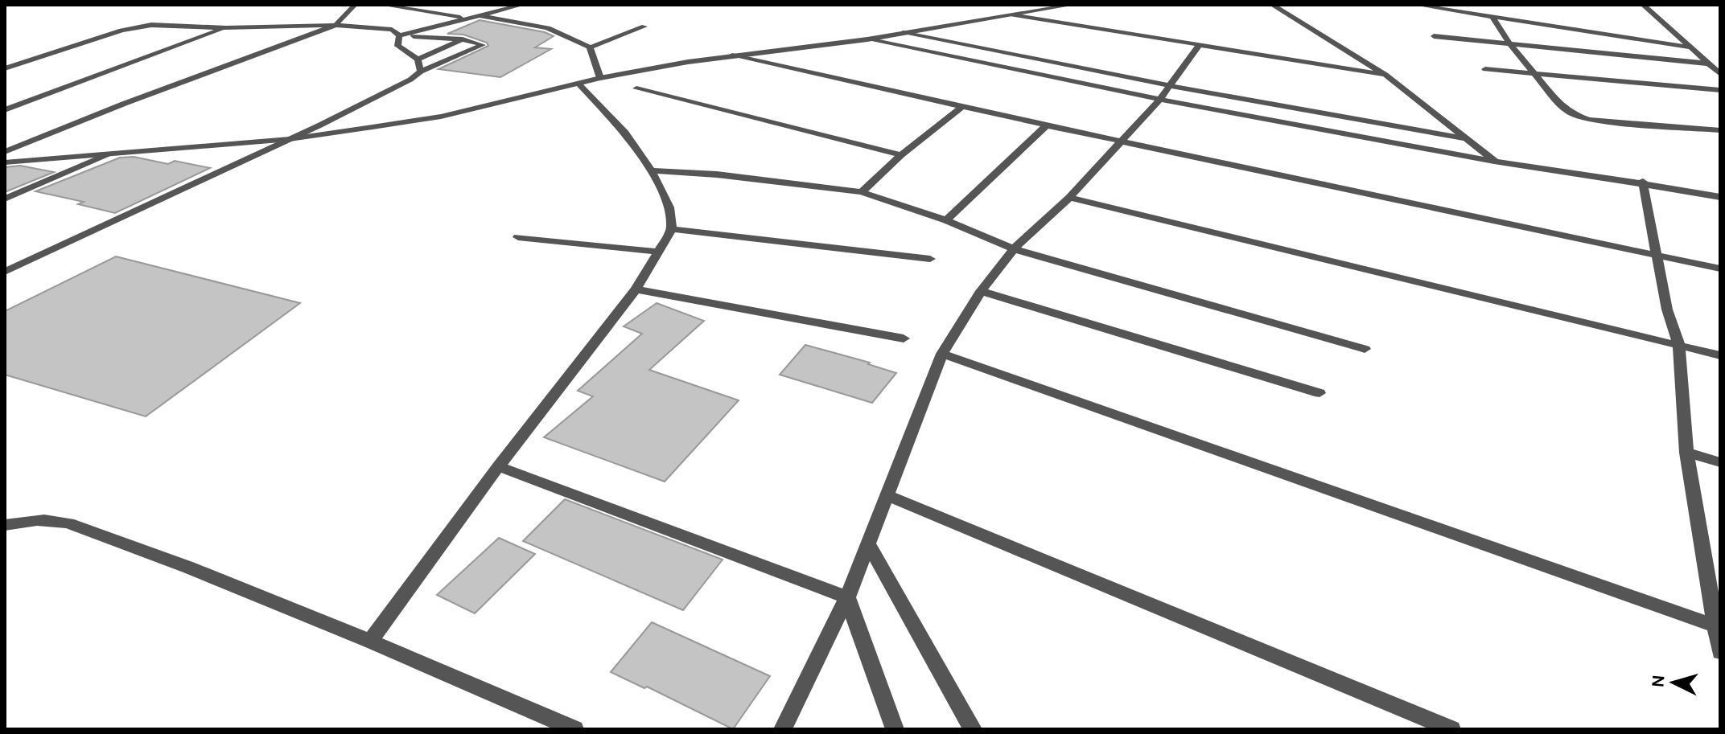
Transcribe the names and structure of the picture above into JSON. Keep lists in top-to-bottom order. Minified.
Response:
{"north":"left"}
